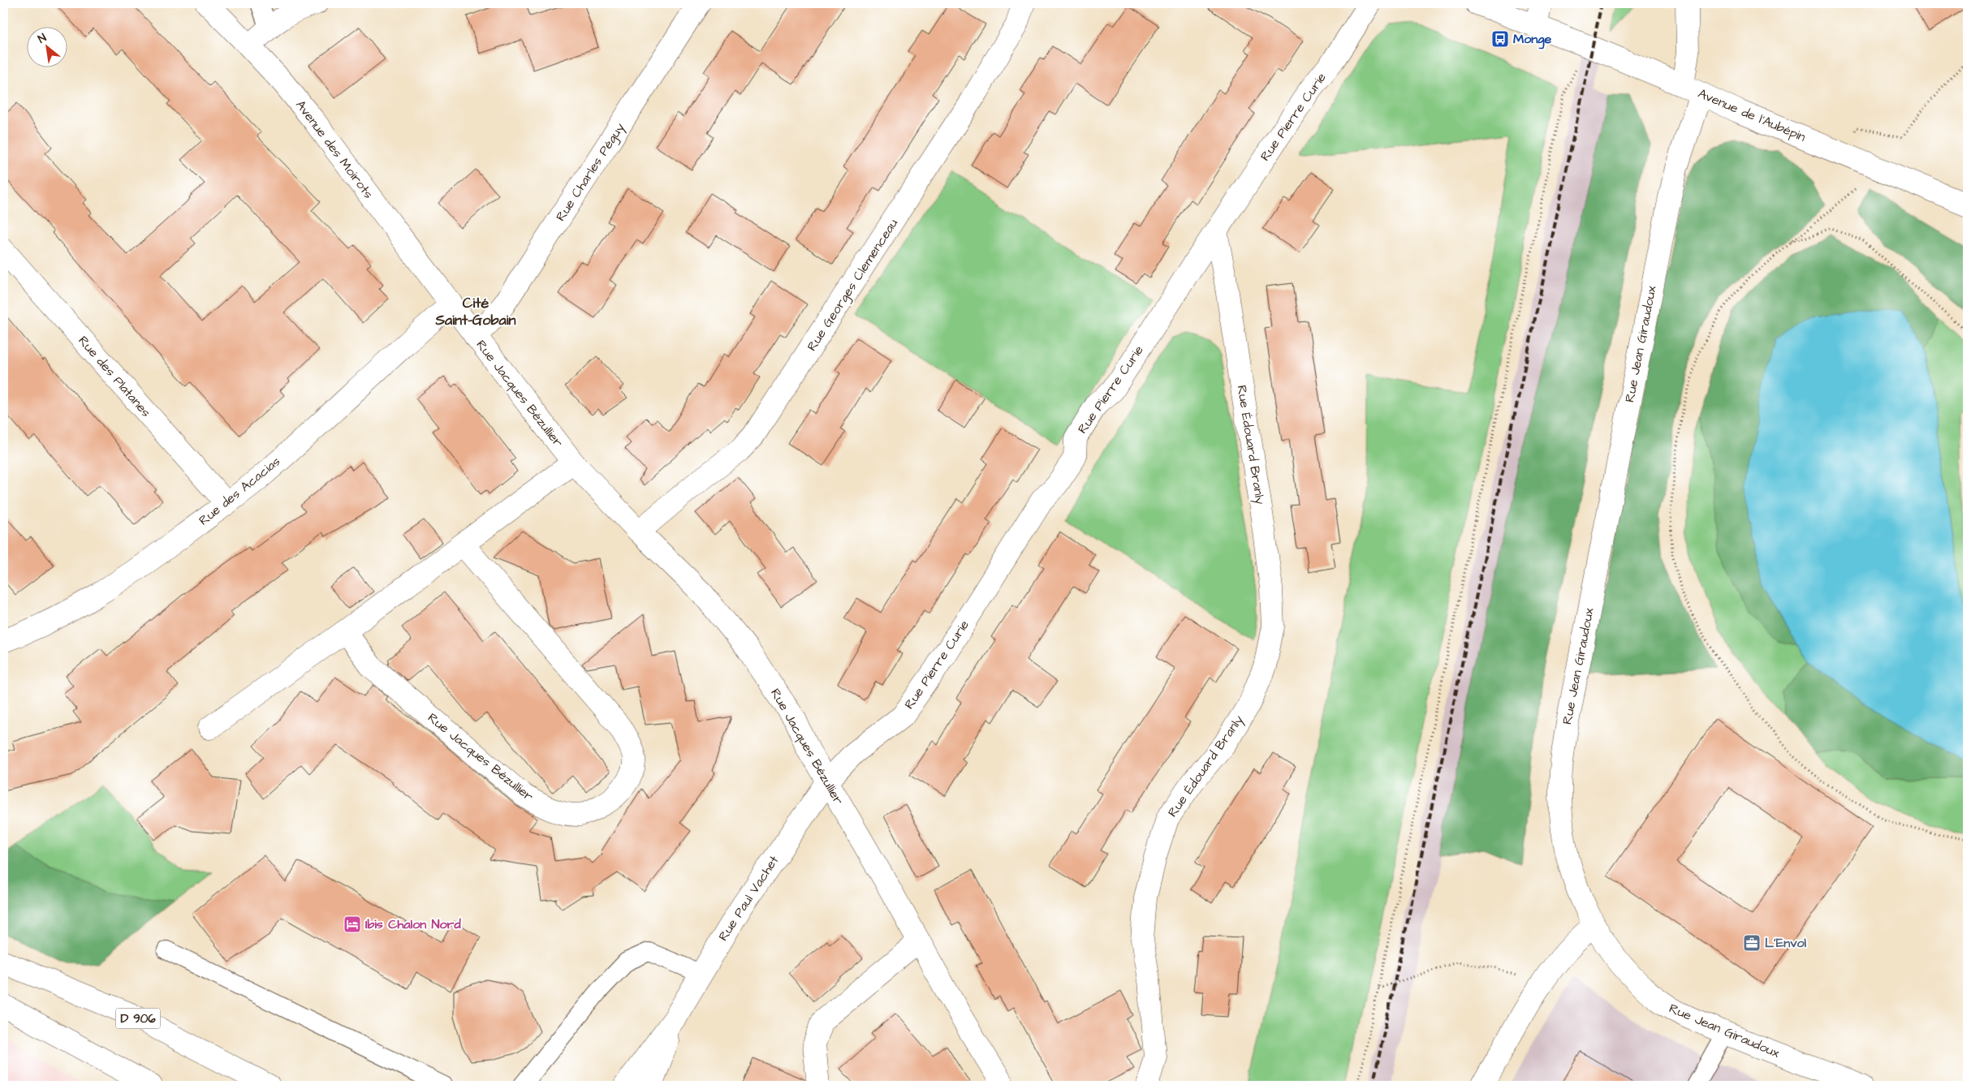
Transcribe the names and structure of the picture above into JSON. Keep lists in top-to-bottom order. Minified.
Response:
{"streets":{"street":["Avenue de l'Aubépin","Rue Pierre Curie","Avenue des Moirots","Rue Charles Péguy","Rue Georges Clemenceau","Rue Jean Giraudoux","Rue des Platanes","Rue Jacques Bézullier","Rue Édouard Branly","Rue des Acacias","Rue Paul Vachet","D 906"]},"crossings":[["Avenue de l'Aubépin","Rue Jean Giraudoux"],["Rue Pierre Curie","Rue Jacques Bézullier"],["Rue Pierre Curie","Rue Édouard Branly"],["Rue Pierre Curie","Rue Paul Vachet"],["Avenue des Moirots","Rue Jacques Bézullier"],["Avenue des Moirots","Rue des Acacias"],["Rue Charles Péguy","Rue Jacques Bézullier"],["Rue Georges Clemenceau","Rue Jacques Bézullier"],["Rue des Platanes","Rue des Acacias"],["Rue Jacques Bézullier","Rue des Acacias"],["Rue Jacques Bézullier","Rue Paul Vachet"]],"districts":["Cité Saint-Gobain"],"places":{"bus stop":["Monge"],"hotel":["Ibis Chalon Nord"],"office":["L'Envol"]},"north":"top left"}
